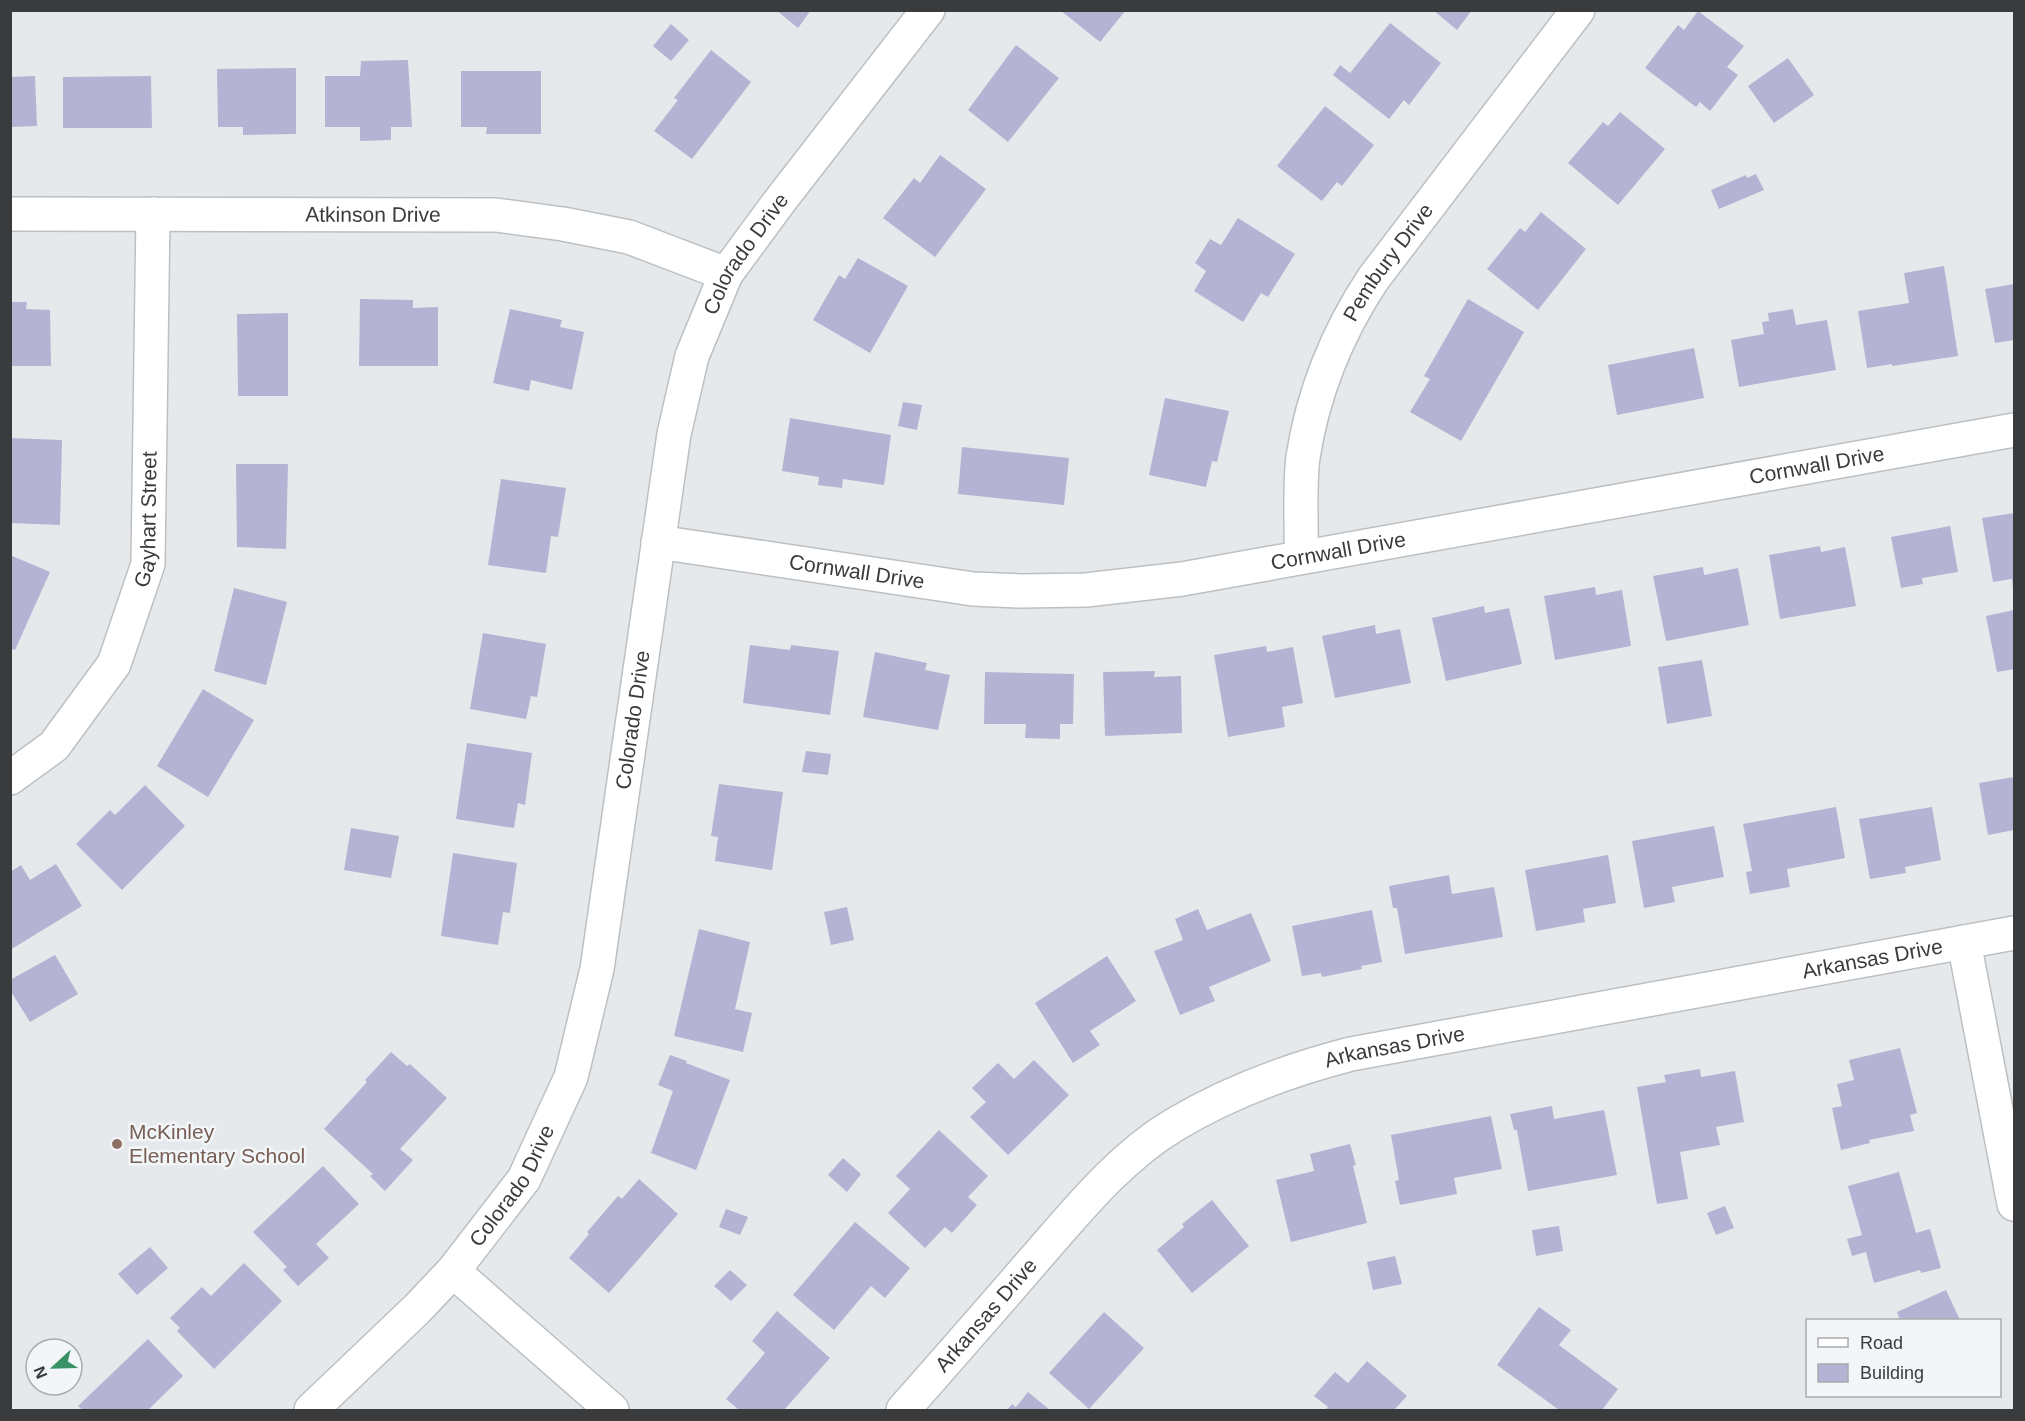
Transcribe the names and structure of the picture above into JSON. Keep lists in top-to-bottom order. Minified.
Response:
{"streets":{"street":["Atkinson Drive","Colorado Drive","Pembury Drive","Cornwall Drive","Gayhart Street","Arkansas Drive"]},"crossings":[["Atkinson Drive","Colorado Drive"],["Atkinson Drive","Gayhart Street"],["Colorado Drive","Cornwall Drive"],["Pembury Drive","Cornwall Drive"]],"places":["McKinley Elementary School"],"legend":["Road","Building"],"north":"left"}
